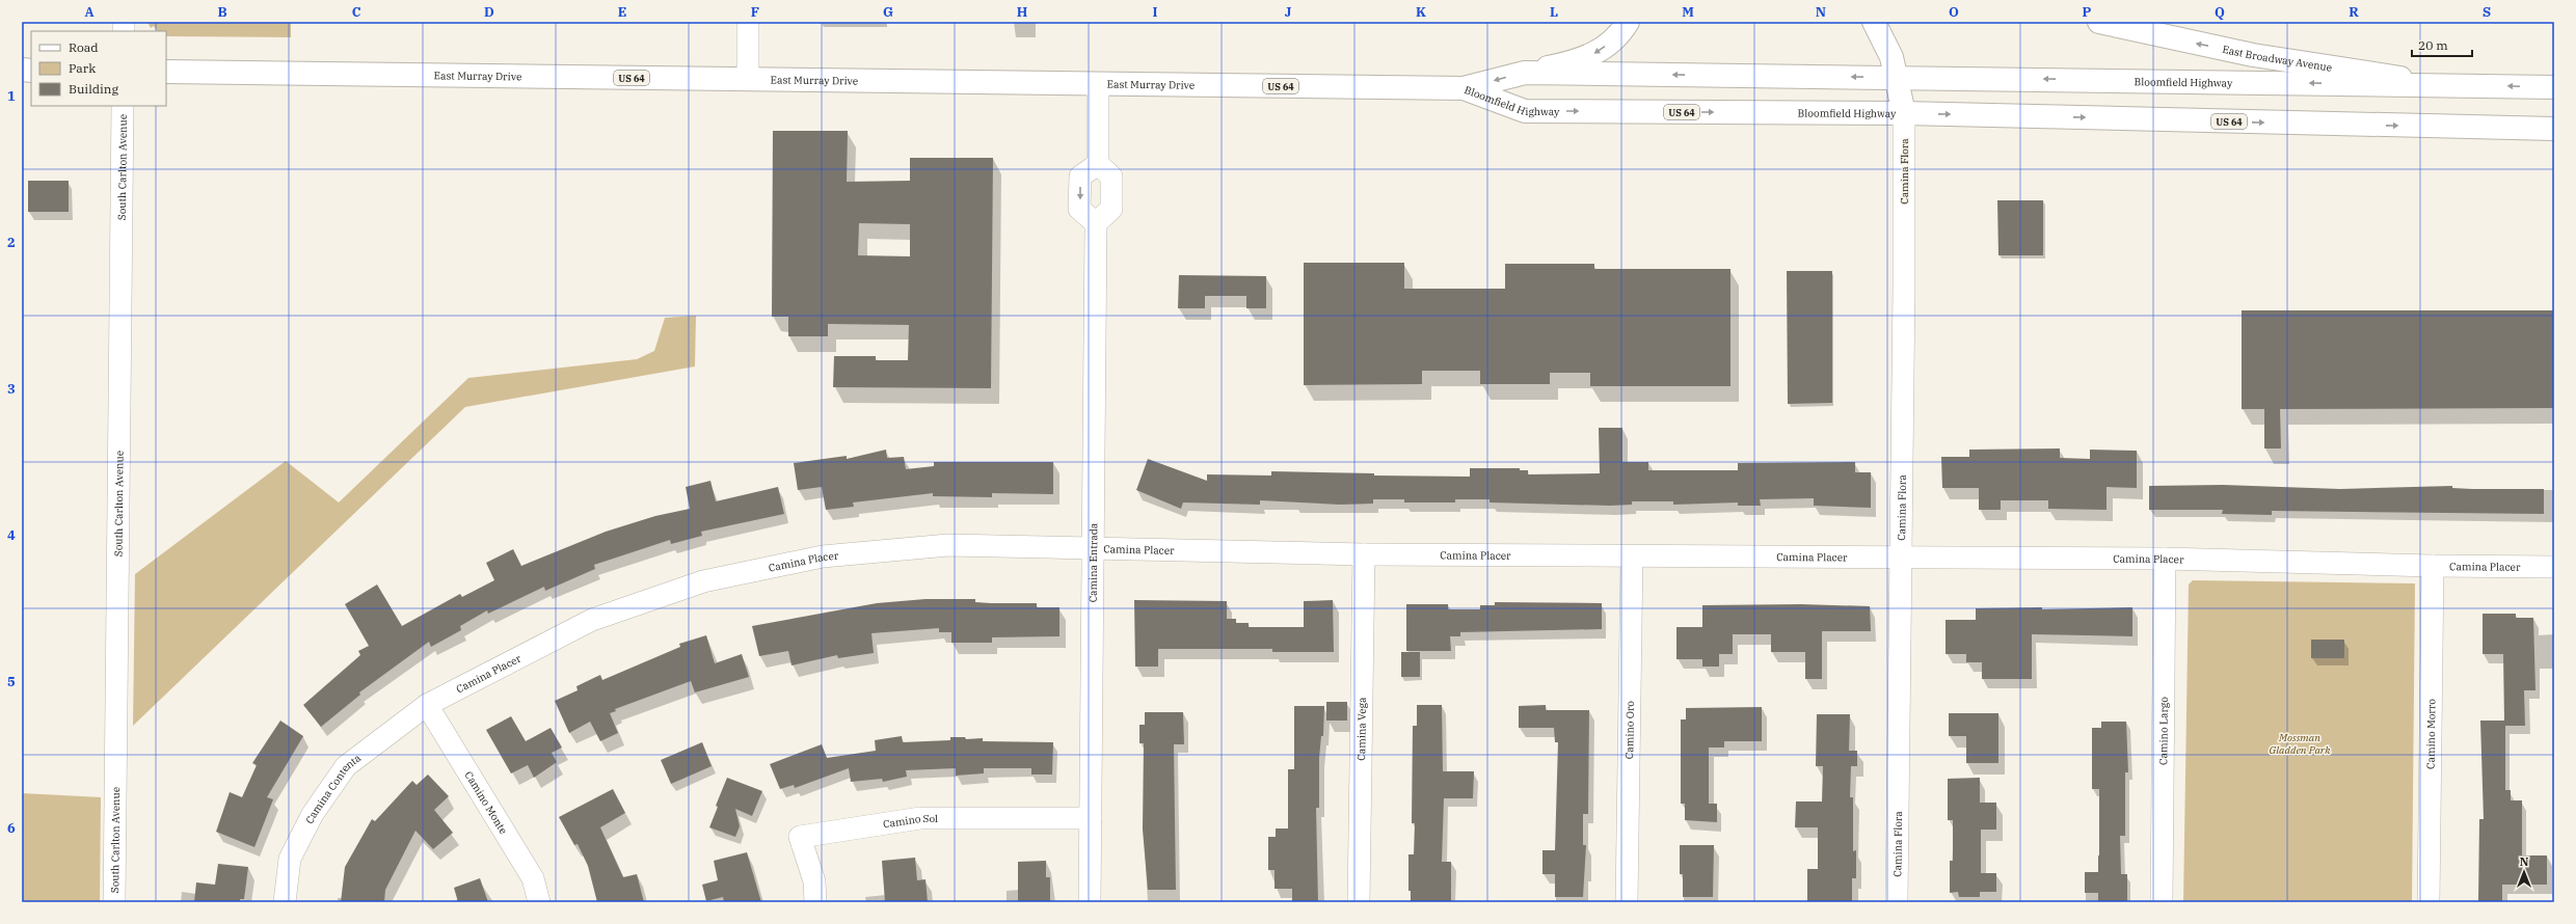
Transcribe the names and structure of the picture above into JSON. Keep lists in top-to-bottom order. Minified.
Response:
{"streets":{"main road":["East Broadway Avenue","East Murray Drive","US 64","Bloomfield Highway"],"street":["South Carlton Avenue","Camina Flora","Camina Placer","Camina Entrada","Camina Vega","Camino Oro","Camino Largo","Camino Morro","Camina Contenta","Camino Monte","Camino Sol"]},"crossings":[["East Broadway Avenue","Bloomfield Highway"],["East Murray Drive","Bloomfield Highway"],["Bloomfield Highway","Camina Flora"],["Camina Flora","Camina Placer"],["Camina Placer","Camina Entrada"],["Camina Placer","Camina Vega"],["Camina Placer","Camino Oro"],["Camina Placer","Camino Largo"],["Camina Placer","Camino Morro"],["Camina Placer","Camina Contenta"],["Camina Placer","Camino Monte"],["Camina Entrada","Camino Sol"],["Camina Contenta","Camino Monte"]],"one_way":["East Broadway Avenue"],"parks":["Mossman Gladden Park"],"legend":["Road","Park","Building"],"scale_bar":"20 m","north":"top","grid":{"columns":["A","B","C","D","E","F","G","H","I","J","K","L","M","N","O","P","Q","R","S"],"rows":["1","2","3","4","5","6"]}}
